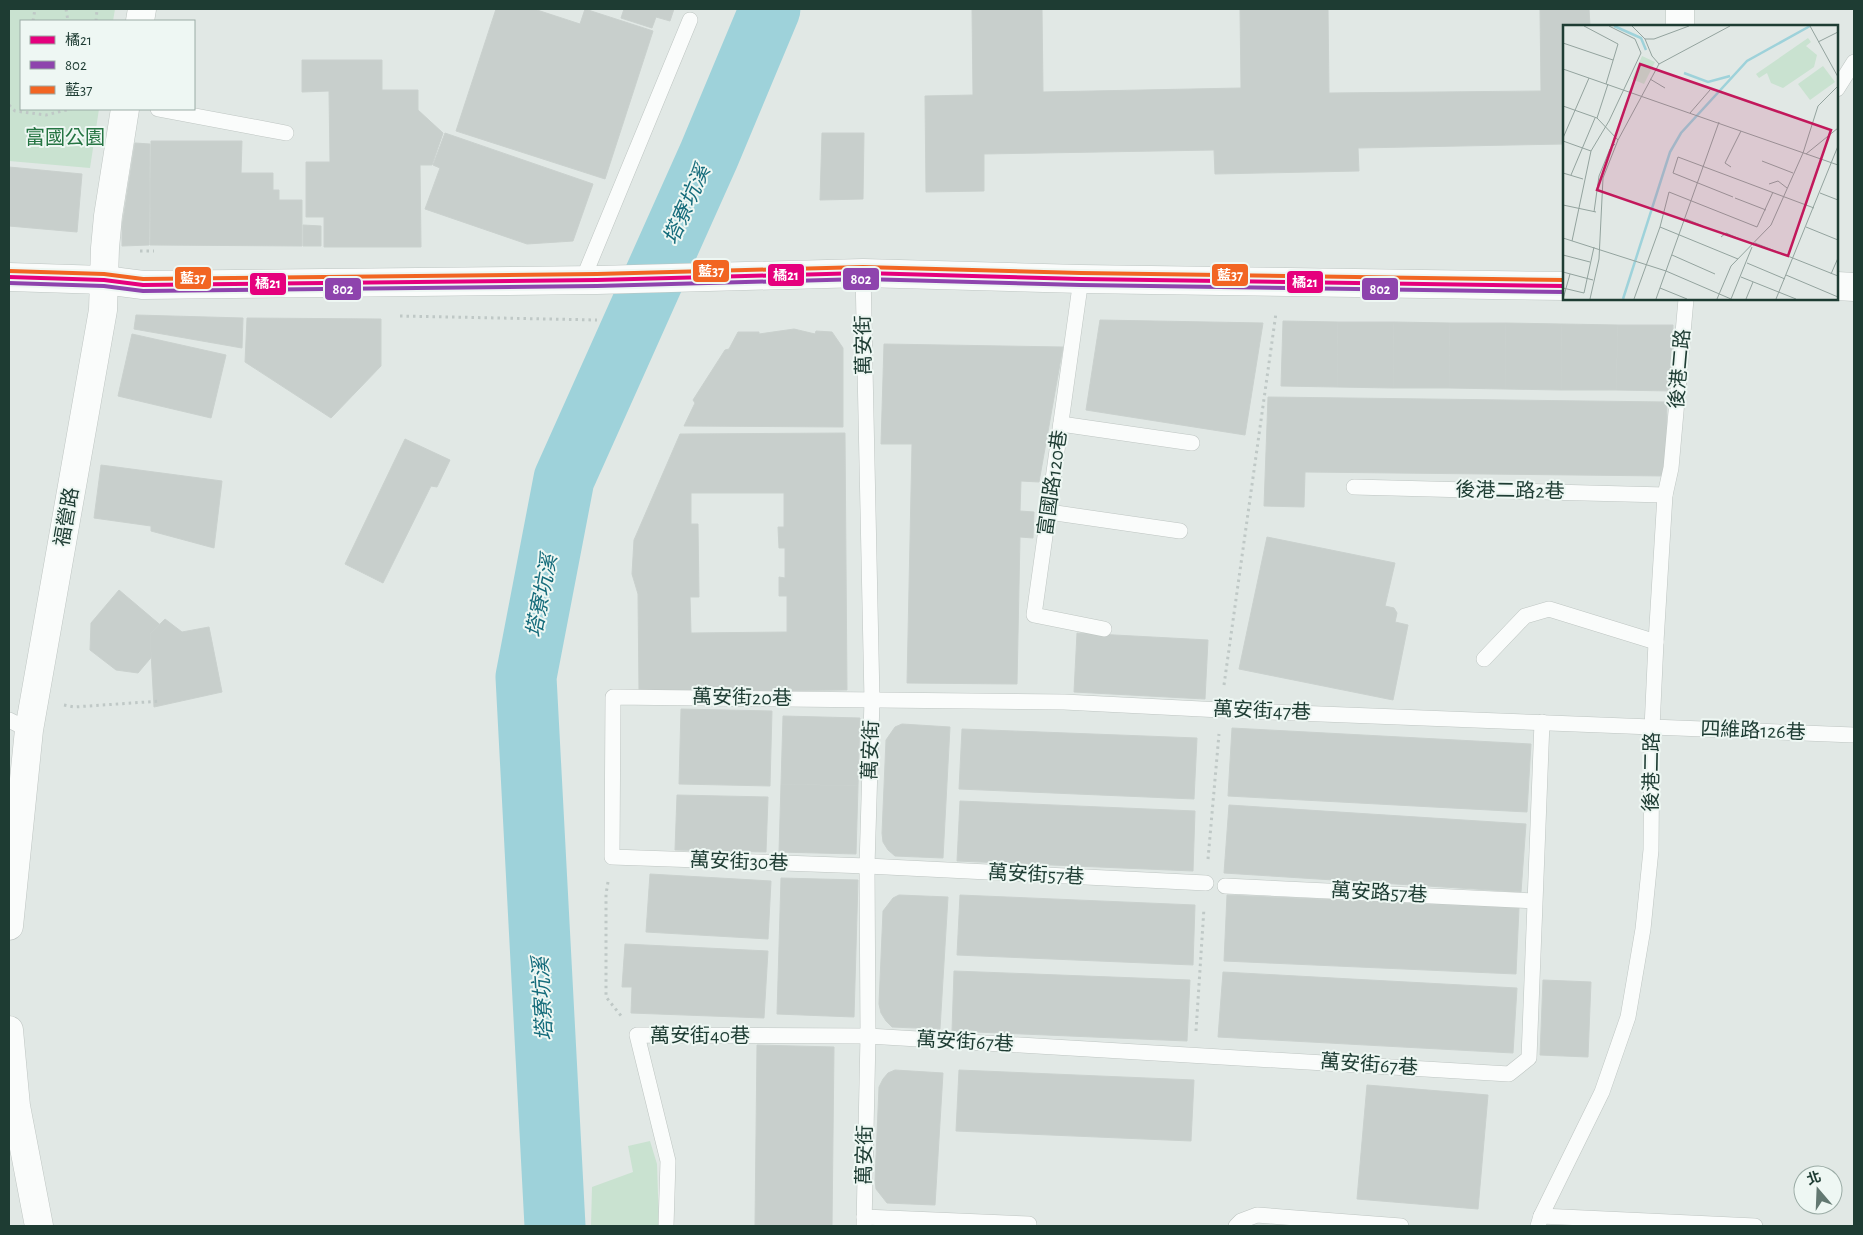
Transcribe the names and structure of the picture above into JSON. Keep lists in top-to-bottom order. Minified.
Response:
{"streets":{"street":["福營路"],"lane":["萬安街","後港二路","富國路120巷","後港二路2巷","萬安街20巷","萬安街47巷","四維路126巷","萬安街30巷","萬安街57巷","萬安路57巷","萬安街40巷","萬安街67巷"]},"crossings":[["萬安街","萬安街20巷"],["萬安街","萬安街47巷"],["萬安街","萬安街30巷"],["萬安街","萬安街57巷"],["萬安街","萬安街40巷"],["萬安街","萬安街67巷"],["後港二路","後港二路2巷"],["後港二路","萬安街47巷"],["後港二路","四維路126巷"],["萬安街20巷","萬安街47巷"],["萬安街20巷","萬安街30巷"],["萬安街47巷","四維路126巷"],["萬安街47巷","萬安街67巷"],["萬安街30巷","萬安街57巷"],["萬安路57巷","萬安街67巷"],["萬安街40巷","萬安街67巷"]],"water":["塔寮坑溪"],"parks":["富國公園"],"lines":["transit line 藍37","transit line 橘21","transit line 802"],"legend":["橘21","802","藍37"],"north":"top"}
